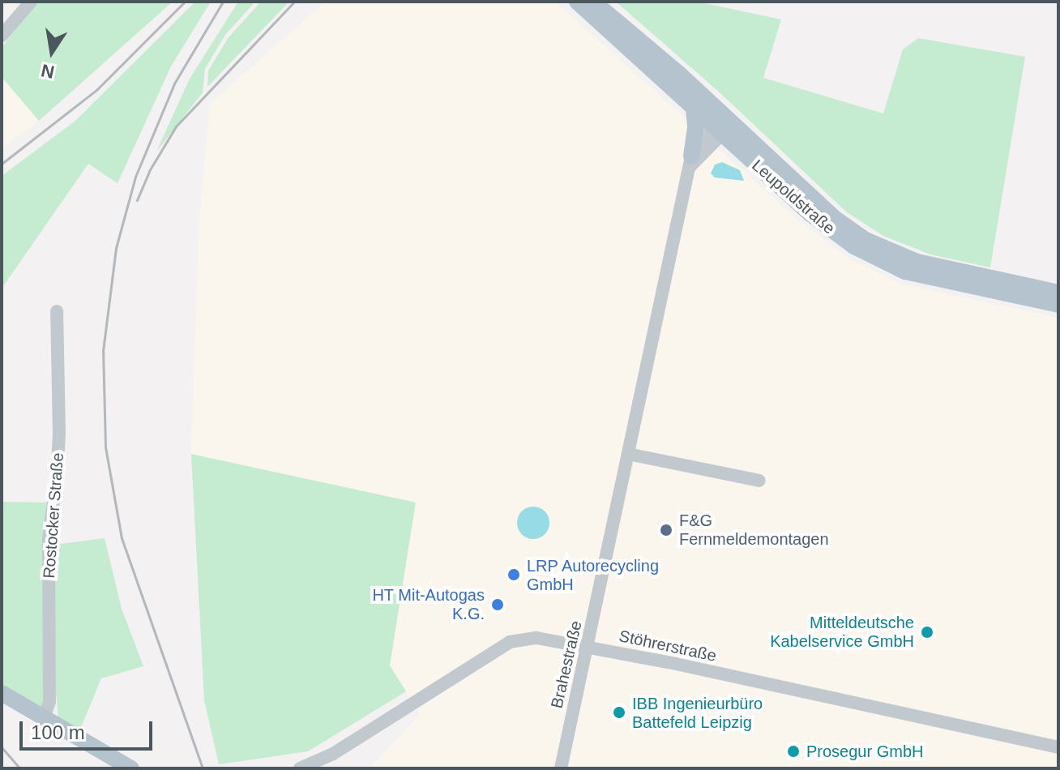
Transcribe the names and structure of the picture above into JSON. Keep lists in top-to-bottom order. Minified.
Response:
{"streets":{"main road":["Leupoldstraße"],"street":["Rostocker Straße","Stöhrerstraße","Brahestraße"]},"crossings":[["Leupoldstraße","Brahestraße"],["Stöhrerstraße","Brahestraße"]],"places":["F&G Fernmeldemontagen","LRP Autorecycling GmbH","HT Mit-Autogas K.G.","Mitteldeutsche Kabelservice GmbH","IBB Ingenieurbüro Battefeld Leipzig","Prosegur GmbH"],"scale_bar":"100 m","north":"bottom"}
